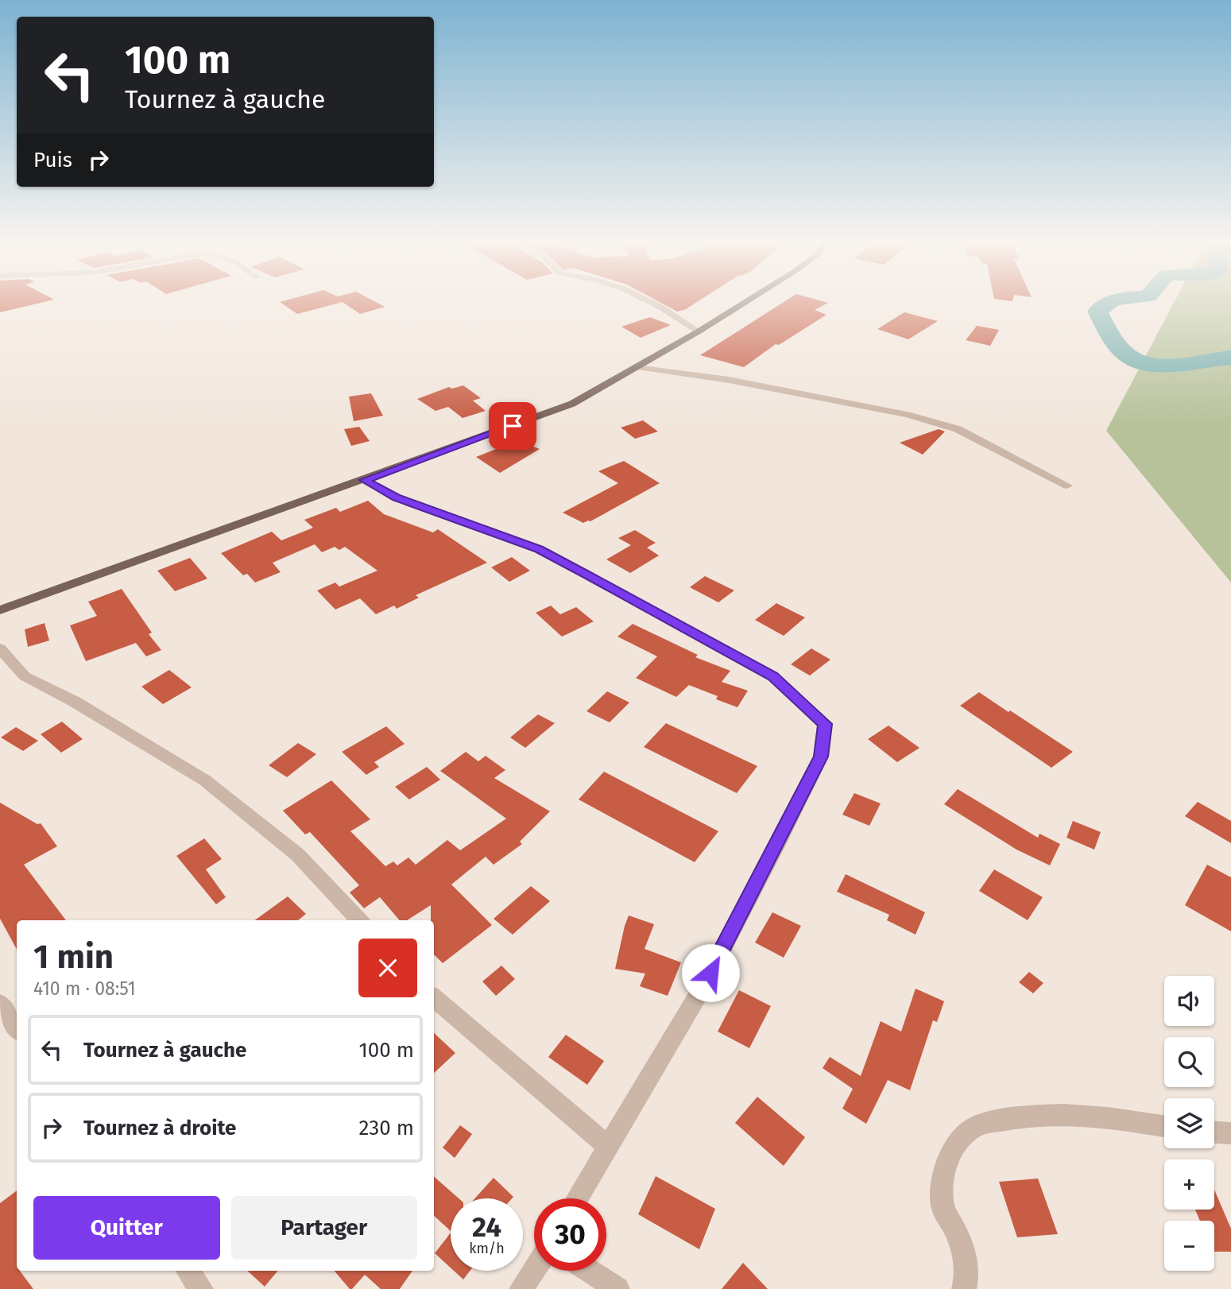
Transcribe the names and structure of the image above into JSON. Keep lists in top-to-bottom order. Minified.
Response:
{"page":{"turn":["100 m","Tournez à gauche"],"then":"Puis","heading":["1 min","410 m · 08:51"],"map_buttons":["+","−"],"list":[{"name":"Tournez à gauche","value":"100 m"},{"name":"Tournez à droite","value":"230 m"}],"buttons":["Quitter","Partager"],"speed":"24 km/h","limit":"30"}}
